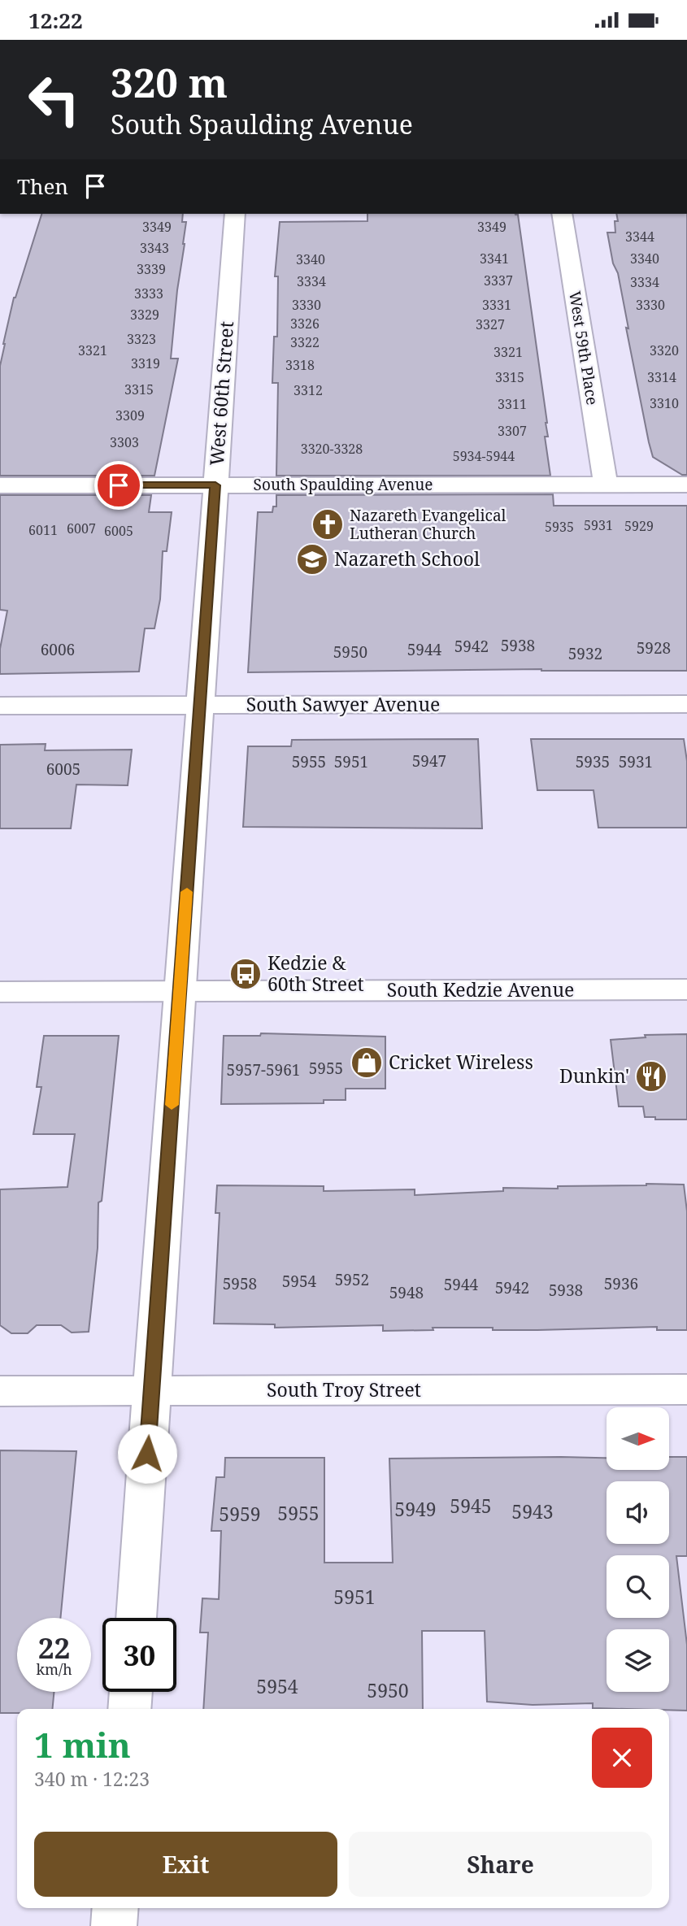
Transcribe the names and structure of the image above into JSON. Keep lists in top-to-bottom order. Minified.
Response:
{"streets":{"street":["West 59th Place","West 60th Street","South Spaulding Avenue","South Sawyer Avenue","South Kedzie Avenue","South Troy Street"]},"crossings":[["West 59th Place","South Spaulding Avenue"],["West 60th Street","South Spaulding Avenue"],["West 60th Street","South Sawyer Avenue"],["West 60th Street","South Kedzie Avenue"],["West 60th Street","South Troy Street"]],"places":{"church":["Nazareth Evangelical Lutheran Church"],"school or university":["Nazareth School"],"bus stop":["Kedzie & 60th Street"],"shop":["Cricket Wireless"],"restaurant":["Dunkin'"]},"house_numbers":["3349","3349","3344","3343","3341","3340","3340","3339","3337","3334","3334","3333","3330","3331","3330","3329","3326","3327","3323","3322","3321","3320","3321","3319","3318","3315","3314","3315","3312","3310","3311","3309","3307","3303","3320-3328","5934-5944","5931","5929","5935","6007","6011","6005","5938","5942","5928","6006","5944","5950","5932","5947","5955","5951","5935","5931","6005","5955","5957-5961","5952","5954","5958","5936","5944","5942","5938","5948","5945","5949","5943","5955","5959","5951","5954","5950"],"north":"right","page":{"status":"12:22","turn":["320 m","South Spaulding Avenue"],"then":"Then","speed":"22 km/h","limit":"30","heading":["1 min","340 m · 12:23"],"buttons":["Exit","Share"]}}
